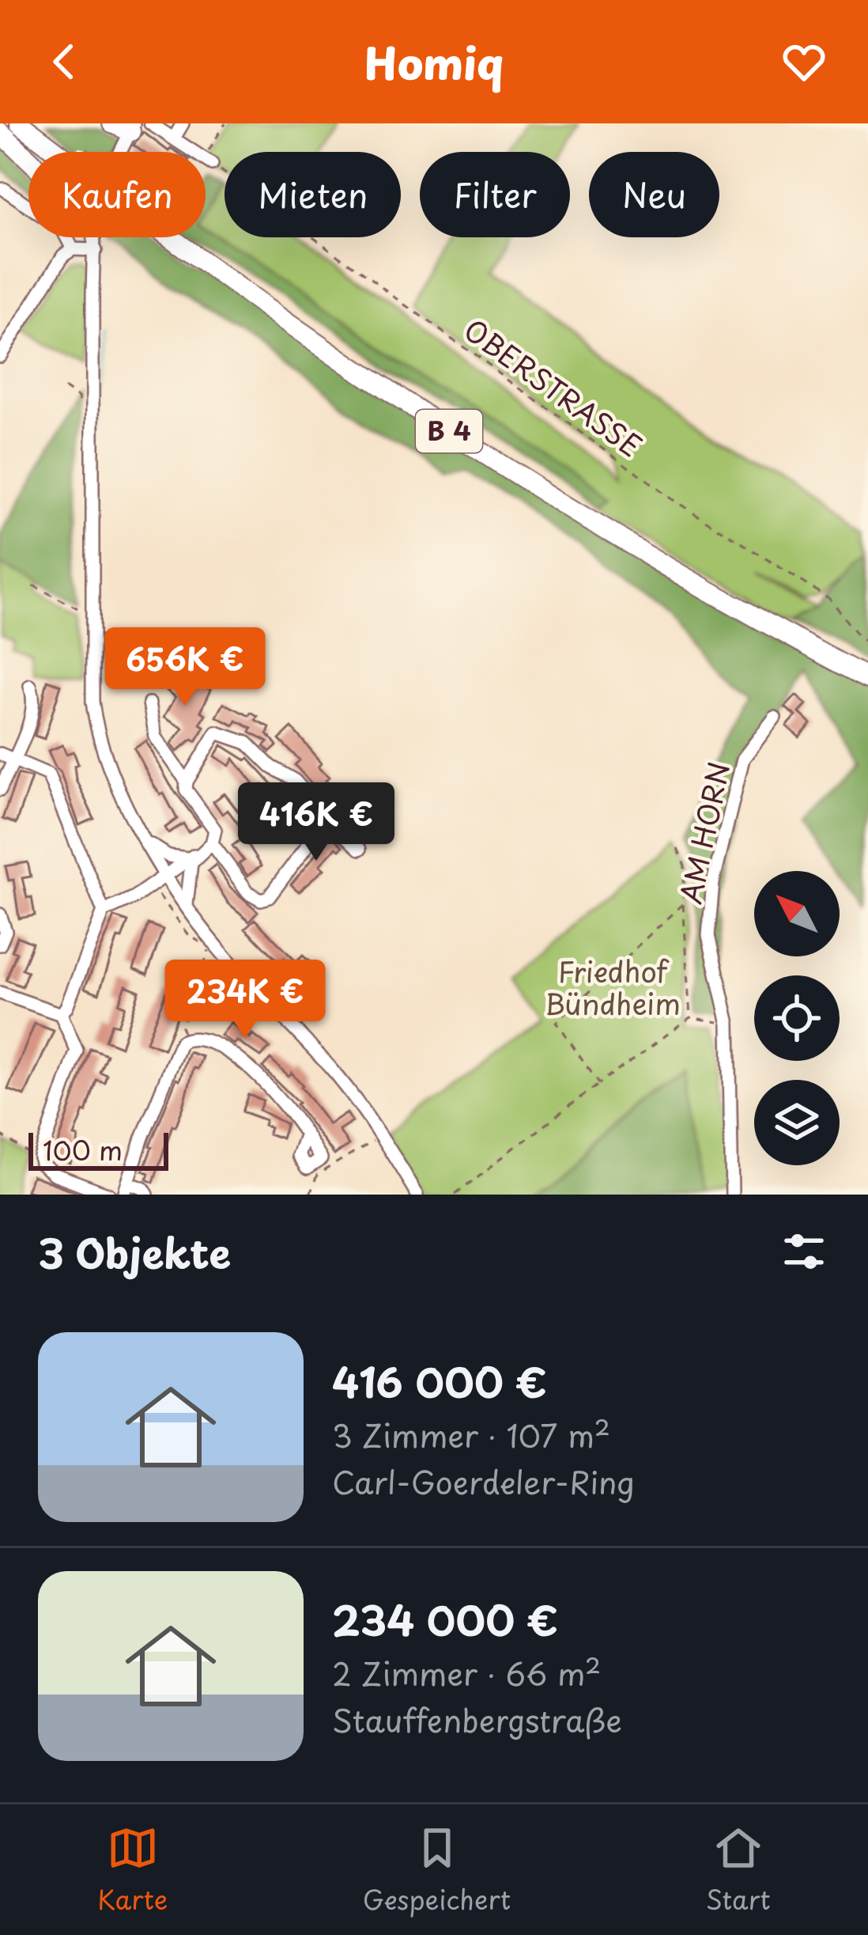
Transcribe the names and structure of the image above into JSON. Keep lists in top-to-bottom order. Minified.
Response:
{"streets":{"highway":["B 4"],"street":["AM HORN"],"path":["OBERSTRASSE"]},"parks":["Friedhof Bündheim"],"scale_bar":"100 m","north":"top left","page":{"header":"Homiq","chip":["Kaufen","Mieten","Filter","Neu"],"price":["656K €","416K €","234K €"],"scale":"100 m","heading":"3 Objekte","list":[{"name":"416 000 €","note":"3 Zimmer · 107 m² · Carl-Goerdeler-Ring"},{"name":"234 000 €","note":"2 Zimmer · 66 m² · Stauffenbergstraße"}],"tabs":["Karte","Gespeichert","Start"]}}
